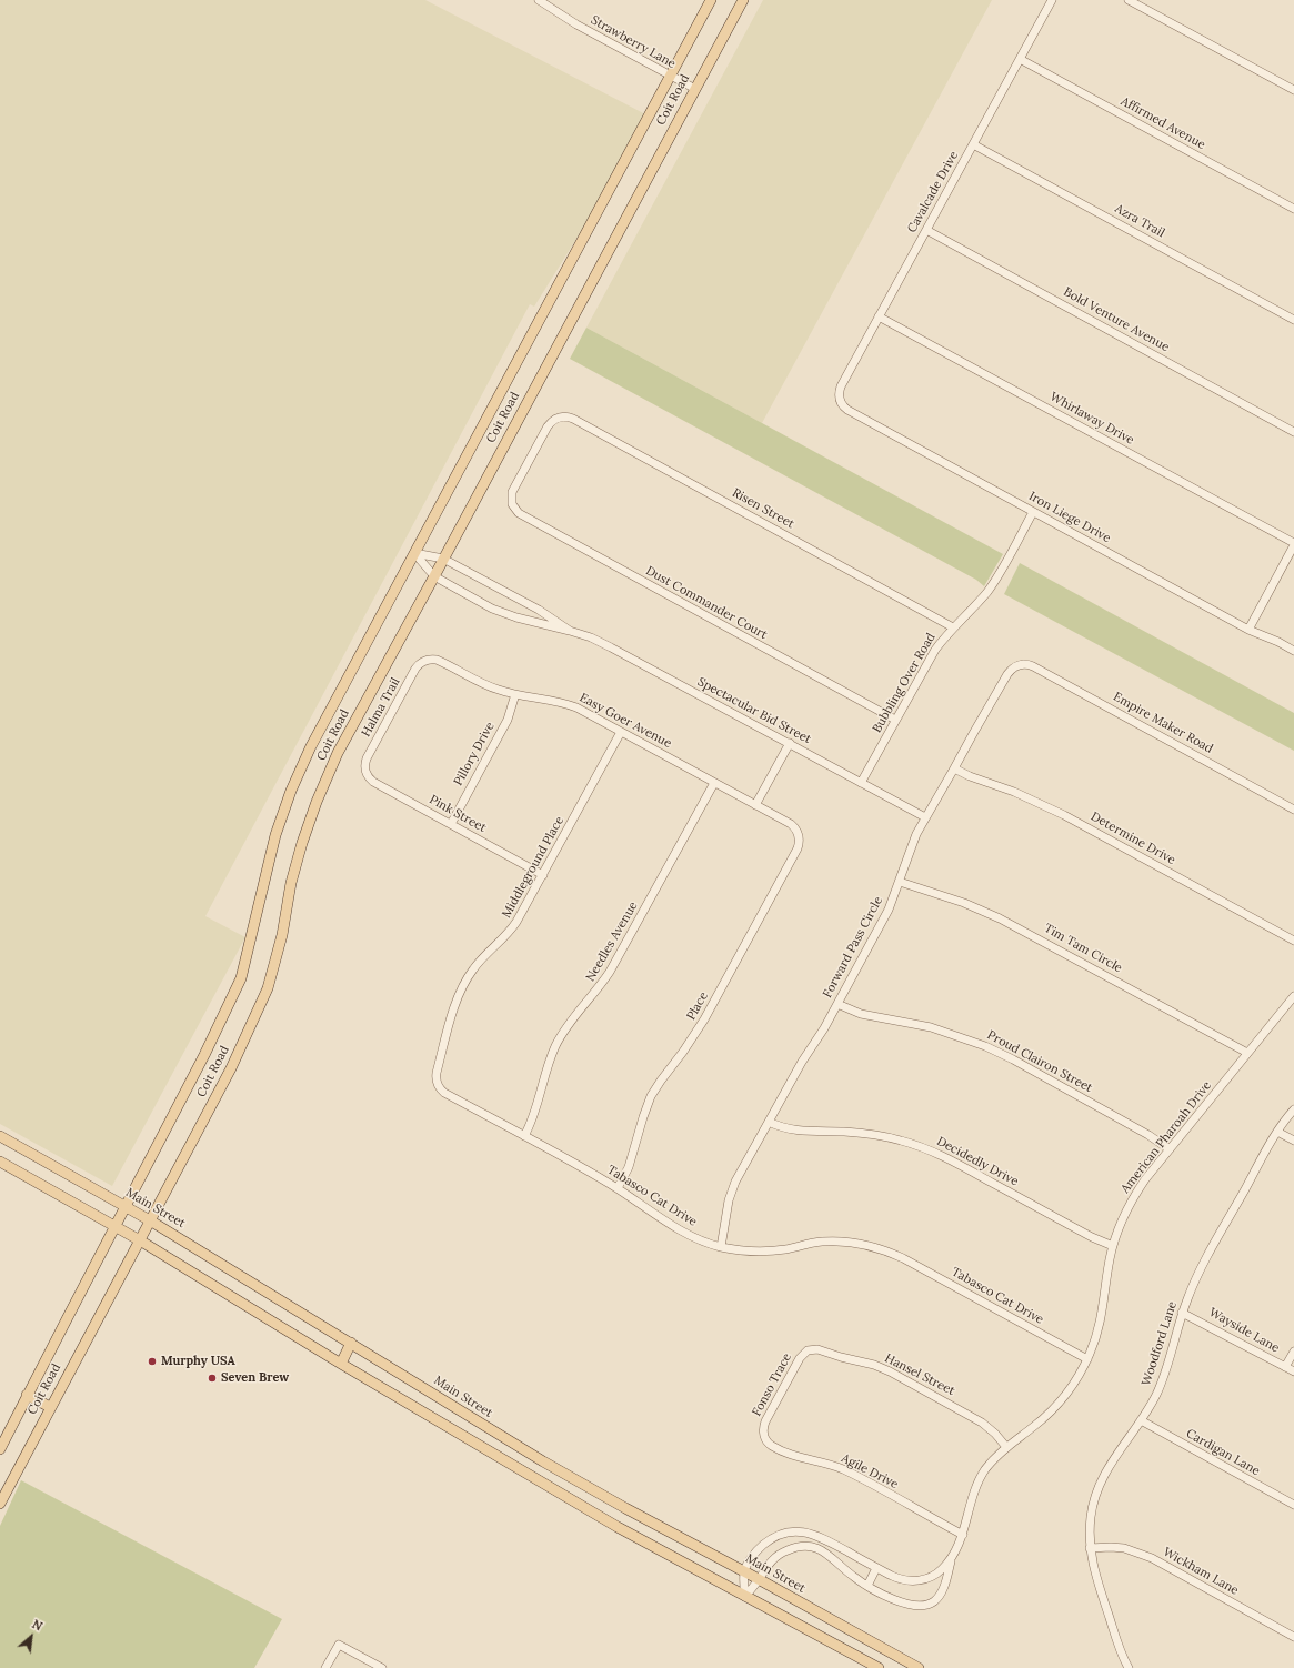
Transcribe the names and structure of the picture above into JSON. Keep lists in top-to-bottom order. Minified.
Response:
{"streets":{"main road":["Coit Road","Main Street"],"street":["Strawberry Lane","Affirmed Avenue","Cavalcade Drive","Azra Trail","Bold Venture Avenue","Whirlaway Drive","Risen Street","Iron Liege Drive","Dust Commander Court","Bubbling Over Road","Halma Trail","Spectacular Bid Street","Easy Goer Avenue","Empire Maker Road","Pillory Drive","Pink Street","Determine Drive","Middleground Place","Needles Avenue","Forward Pass Circle","Tim Tam Circle","Place","Proud Clairon Street","American Pharoah Drive","Decidedly Drive","Tabasco Cat Drive","Wayside Lane","Woodford Lane","Hansel Street","Fonso Trace","Cardigan Lane","Agile Drive","Wickham Lane"]},"crossings":[["Strawberry Lane","Coit Road"],["Coit Road","Spectacular Bid Street"],["Coit Road","Main Street"],["Affirmed Avenue","Cavalcade Drive"],["Cavalcade Drive","Azra Trail"],["Cavalcade Drive","Bold Venture Avenue"],["Cavalcade Drive","Whirlaway Drive"],["Cavalcade Drive","Iron Liege Drive"],["Risen Street","Dust Commander Court"],["Risen Street","Bubbling Over Road"],["Iron Liege Drive","Bubbling Over Road"],["Dust Commander Court","Bubbling Over Road"],["Bubbling Over Road","Spectacular Bid Street"],["Halma Trail","Easy Goer Avenue"],["Halma Trail","Pink Street"],["Spectacular Bid Street","Forward Pass Circle"],["Easy Goer Avenue","Pillory Drive"],["Easy Goer Avenue","Middleground Place"],["Easy Goer Avenue","Needles Avenue"],["Easy Goer Avenue","Place"],["Empire Maker Road","Forward Pass Circle"],["Pillory Drive","Pink Street"],["Pink Street","Middleground Place"],["Determine Drive","Forward Pass Circle"],["Middleground Place","Tabasco Cat Drive"],["Needles Avenue","Tabasco Cat Drive"],["Forward Pass Circle","Tim Tam Circle"],["Forward Pass Circle","Proud Clairon Street"],["Forward Pass Circle","Decidedly Drive"],["Forward Pass Circle","Tabasco Cat Drive"],["Tim Tam Circle","American Pharoah Drive"],["Place","Tabasco Cat Drive"],["Proud Clairon Street","American Pharoah Drive"],["American Pharoah Drive","Decidedly Drive"],["American Pharoah Drive","Tabasco Cat Drive"],["American Pharoah Drive","Main Street"],["American Pharoah Drive","Hansel Street"],["American Pharoah Drive","Agile Drive"],["Wayside Lane","Woodford Lane"],["Woodford Lane","Cardigan Lane"],["Woodford Lane","Wickham Lane"],["Hansel Street","Fonso Trace"],["Fonso Trace","Agile Drive"]],"places":["Murphy USA","Seven Brew"],"north":"top right"}
